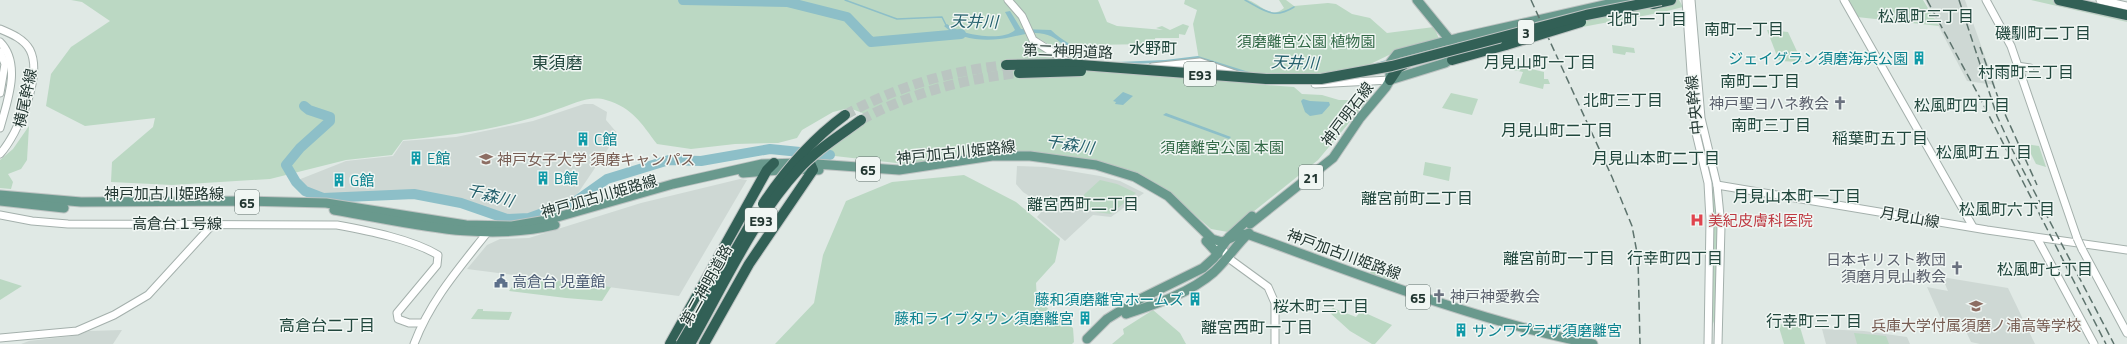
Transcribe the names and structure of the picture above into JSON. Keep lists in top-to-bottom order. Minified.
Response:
{"streets":{"highway":["3","第二神明道路","E93"],"main road":["神戸明石線","神戸加古川姫路線","65"],"street":["横尾幹線","中央幹線","月見山線","高倉台１号線"]},"crossings":[["3","第二神明道路"],["3","神戸明石線"],["第二神明道路","神戸明石線"],["中央幹線","月見山線"]],"districts":["松風町三丁目","北町一丁目","南町一丁目","磯馴町二丁目","水野町","月見山町一丁目","東須磨","村雨町三丁目","南町二丁目","北町三丁目","松風町四丁目","南町三丁目","月見山町二丁目","稲葉町五丁目","松風町五丁目","月見山本町二丁目","月見山本町一丁目","離宮前町二丁目","離宮西町二丁目","松風町六丁目","離宮前町一丁目","行幸町四丁目","松風町七丁目","桜木町三丁目","行幸町三丁目","高倉台二丁目","離宮西町一丁目"],"water":["天井川","千森川"],"parks":["須磨離宮公園 植物園","須磨離宮公園 本園"],"places":{"building":["ジェイグラン須磨海浜公園","C館","E館","B館","G館","藤和須磨離宮ホームズ","藤和ライブタウン須磨離宮","サンワプラザ須磨離宮"],"church":["神戸聖ヨハネ教会","日本キリスト教団 須磨月見山教会","神戸神愛教会"],"school or university":["神戸女子大学 須磨キャンパス","兵庫大学付属須磨ノ浦高等学校"],"hospital":["美紀皮膚科医院"],"public building":["高倉台 児童館"]}}
